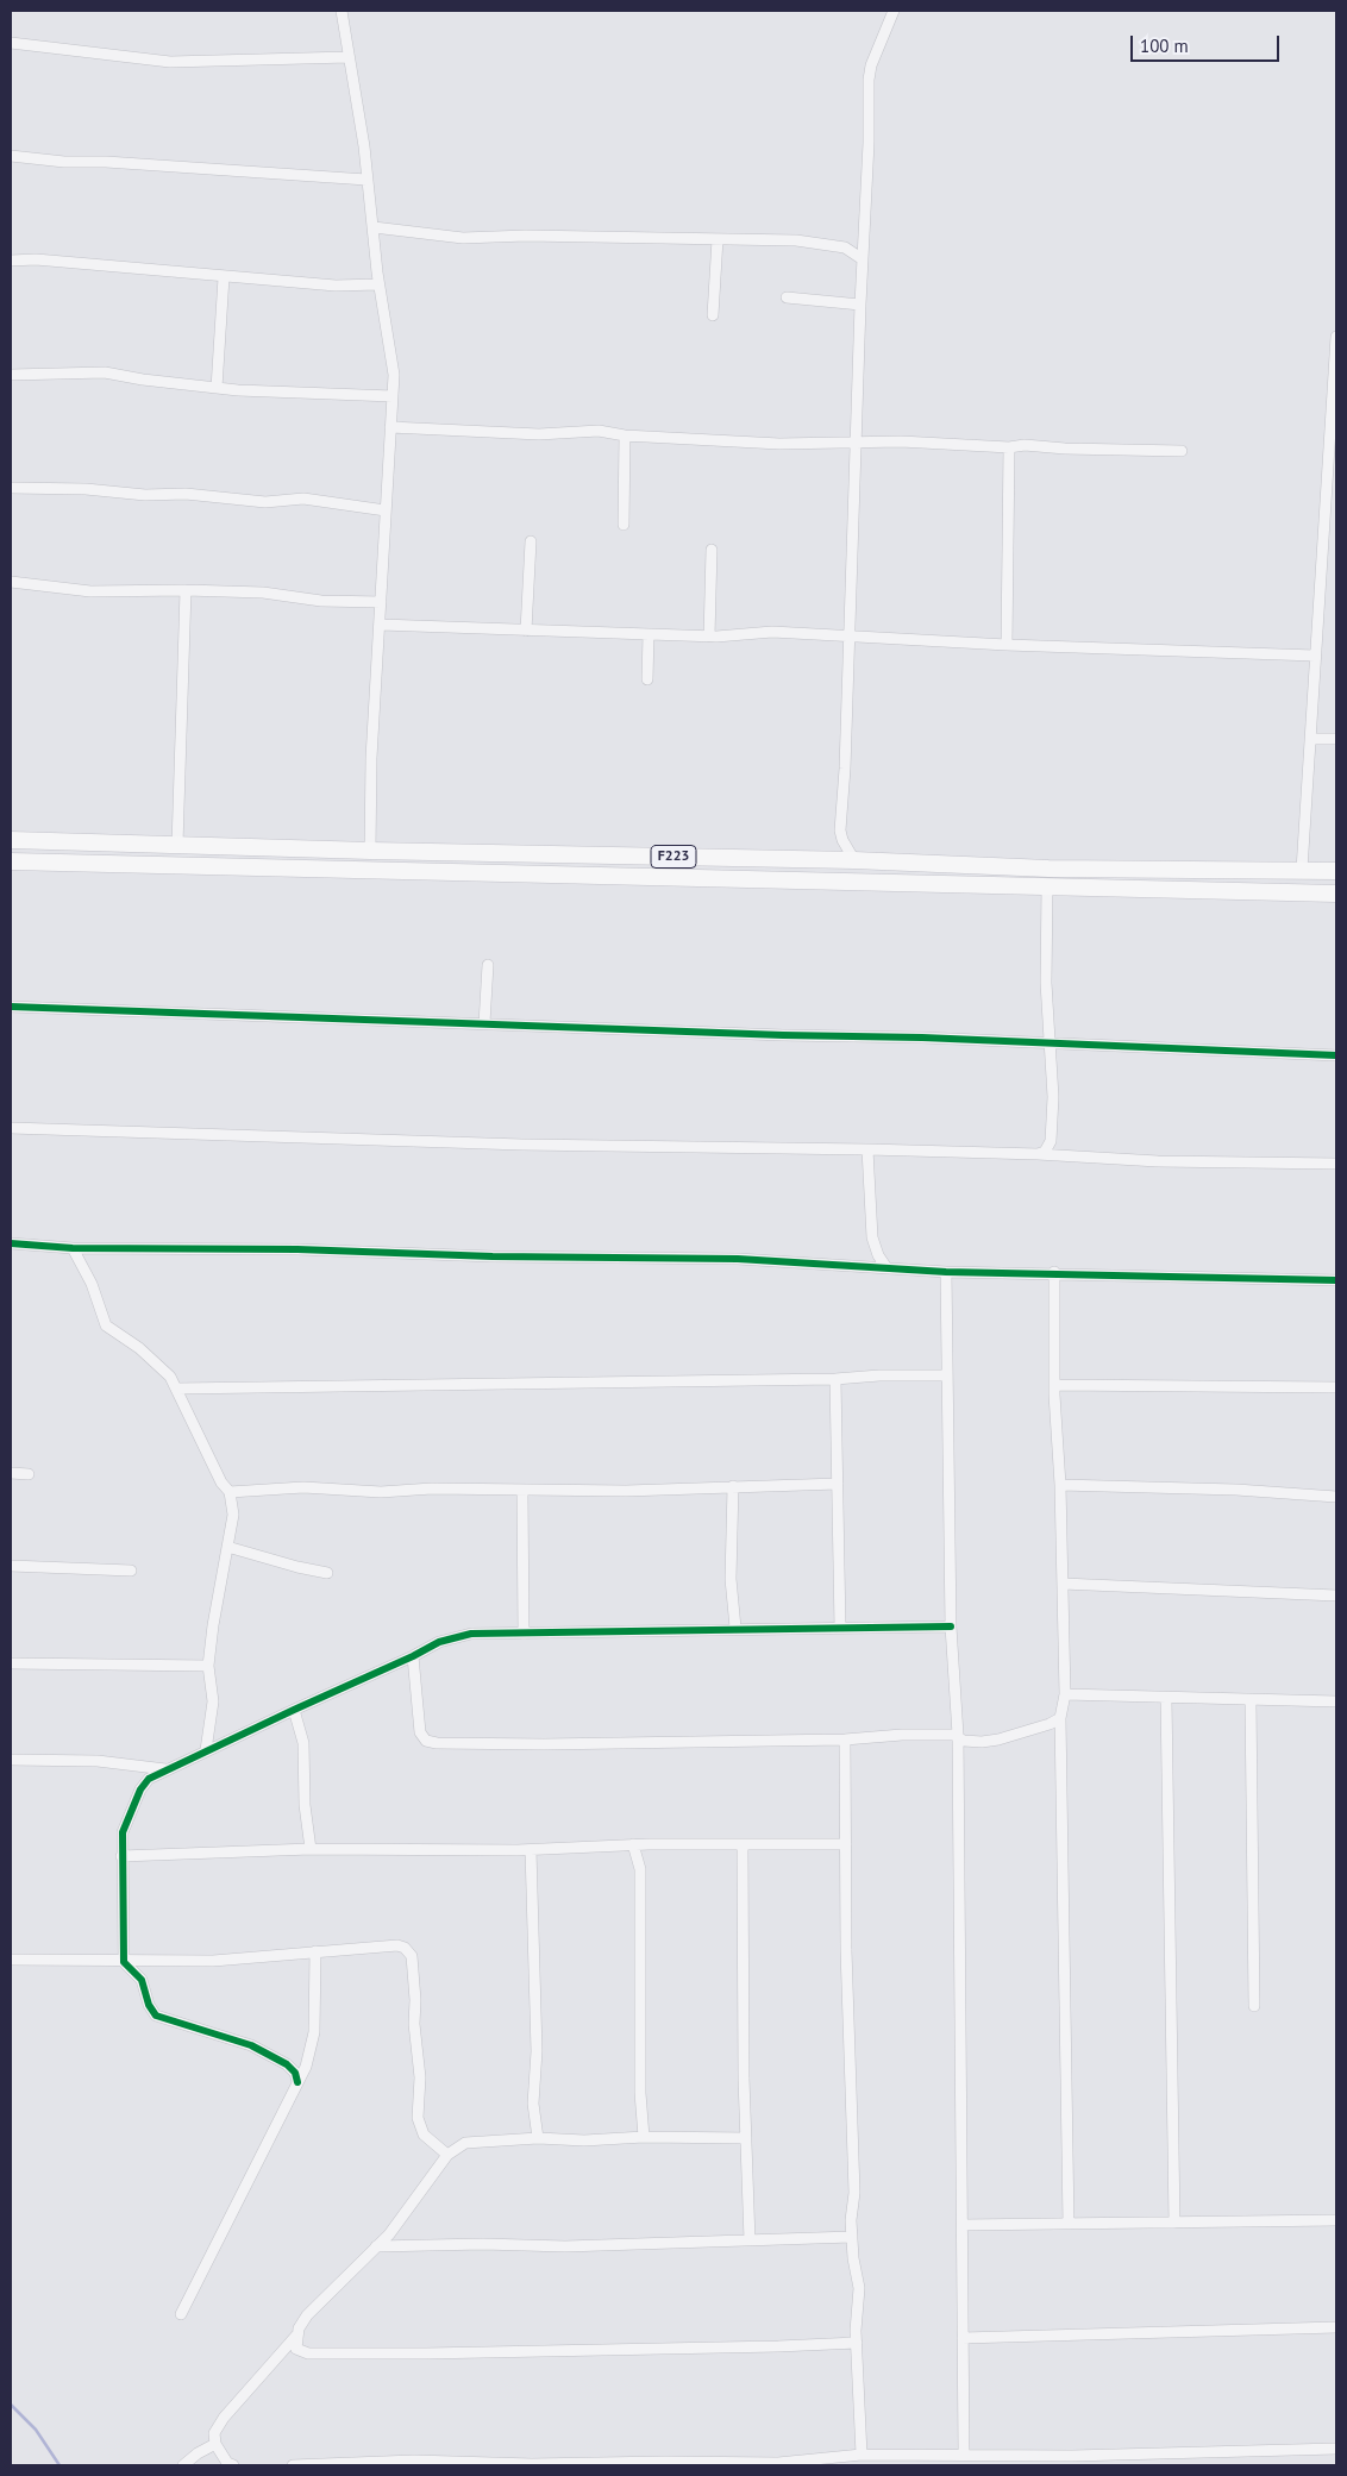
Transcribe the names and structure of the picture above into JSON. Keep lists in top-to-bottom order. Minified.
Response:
{"streets":{"main road":["F223"]},"scale_bar":"100 m"}
